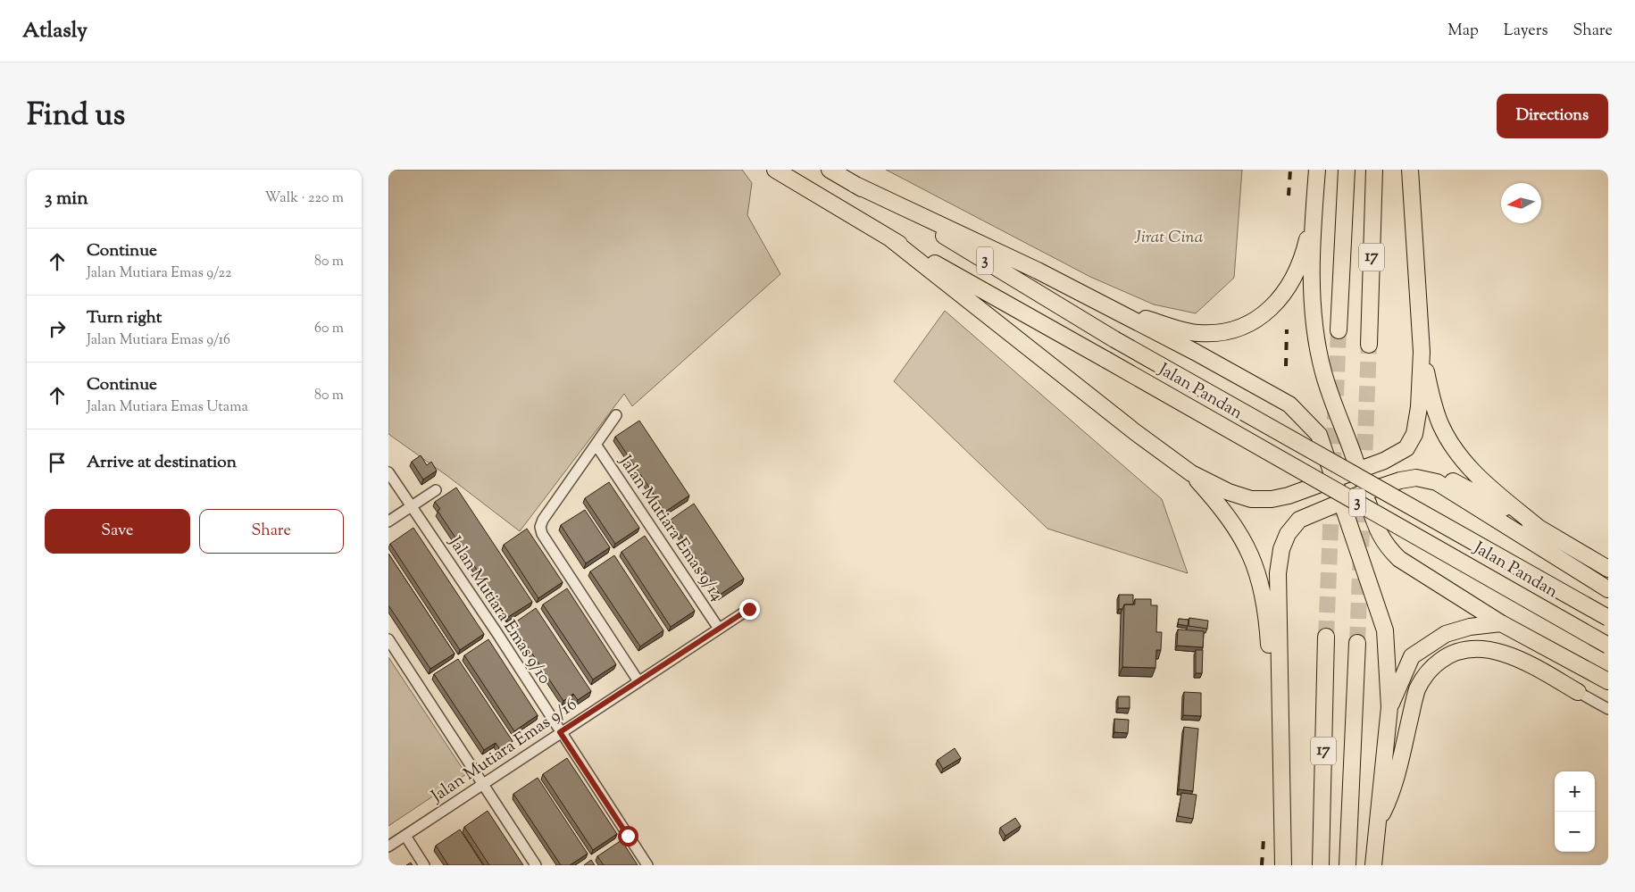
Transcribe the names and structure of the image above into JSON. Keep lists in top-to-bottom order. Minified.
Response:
{"streets":{"highway":["17","3","Jalan Pandan"],"street":["Jalan Mutiara Emas 9/14","Jalan Mutiara Emas 9/10","Jalan Mutiara Emas 9/16"]},"crossings":[["Jalan Mutiara Emas 9/14","Jalan Mutiara Emas 9/16"],["Jalan Mutiara Emas 9/10","Jalan Mutiara Emas 9/16"]],"parks":["Jirat Cina"],"north":"left","page":{"header":"Atlasly","nav":["Map","Layers","Share"],"title":"Find us","buttons":["Directions",["Save","Share"]],"heading":["3 min","Walk · 220 m"],"list":[["Continue","Jalan Mutiara Emas 9/22","80 m"],["Turn right","Jalan Mutiara Emas 9/16","60 m"],["Continue","Jalan Mutiara Emas Utama","80 m"],"Arrive at destination"],"map_buttons":["+","−"]}}
